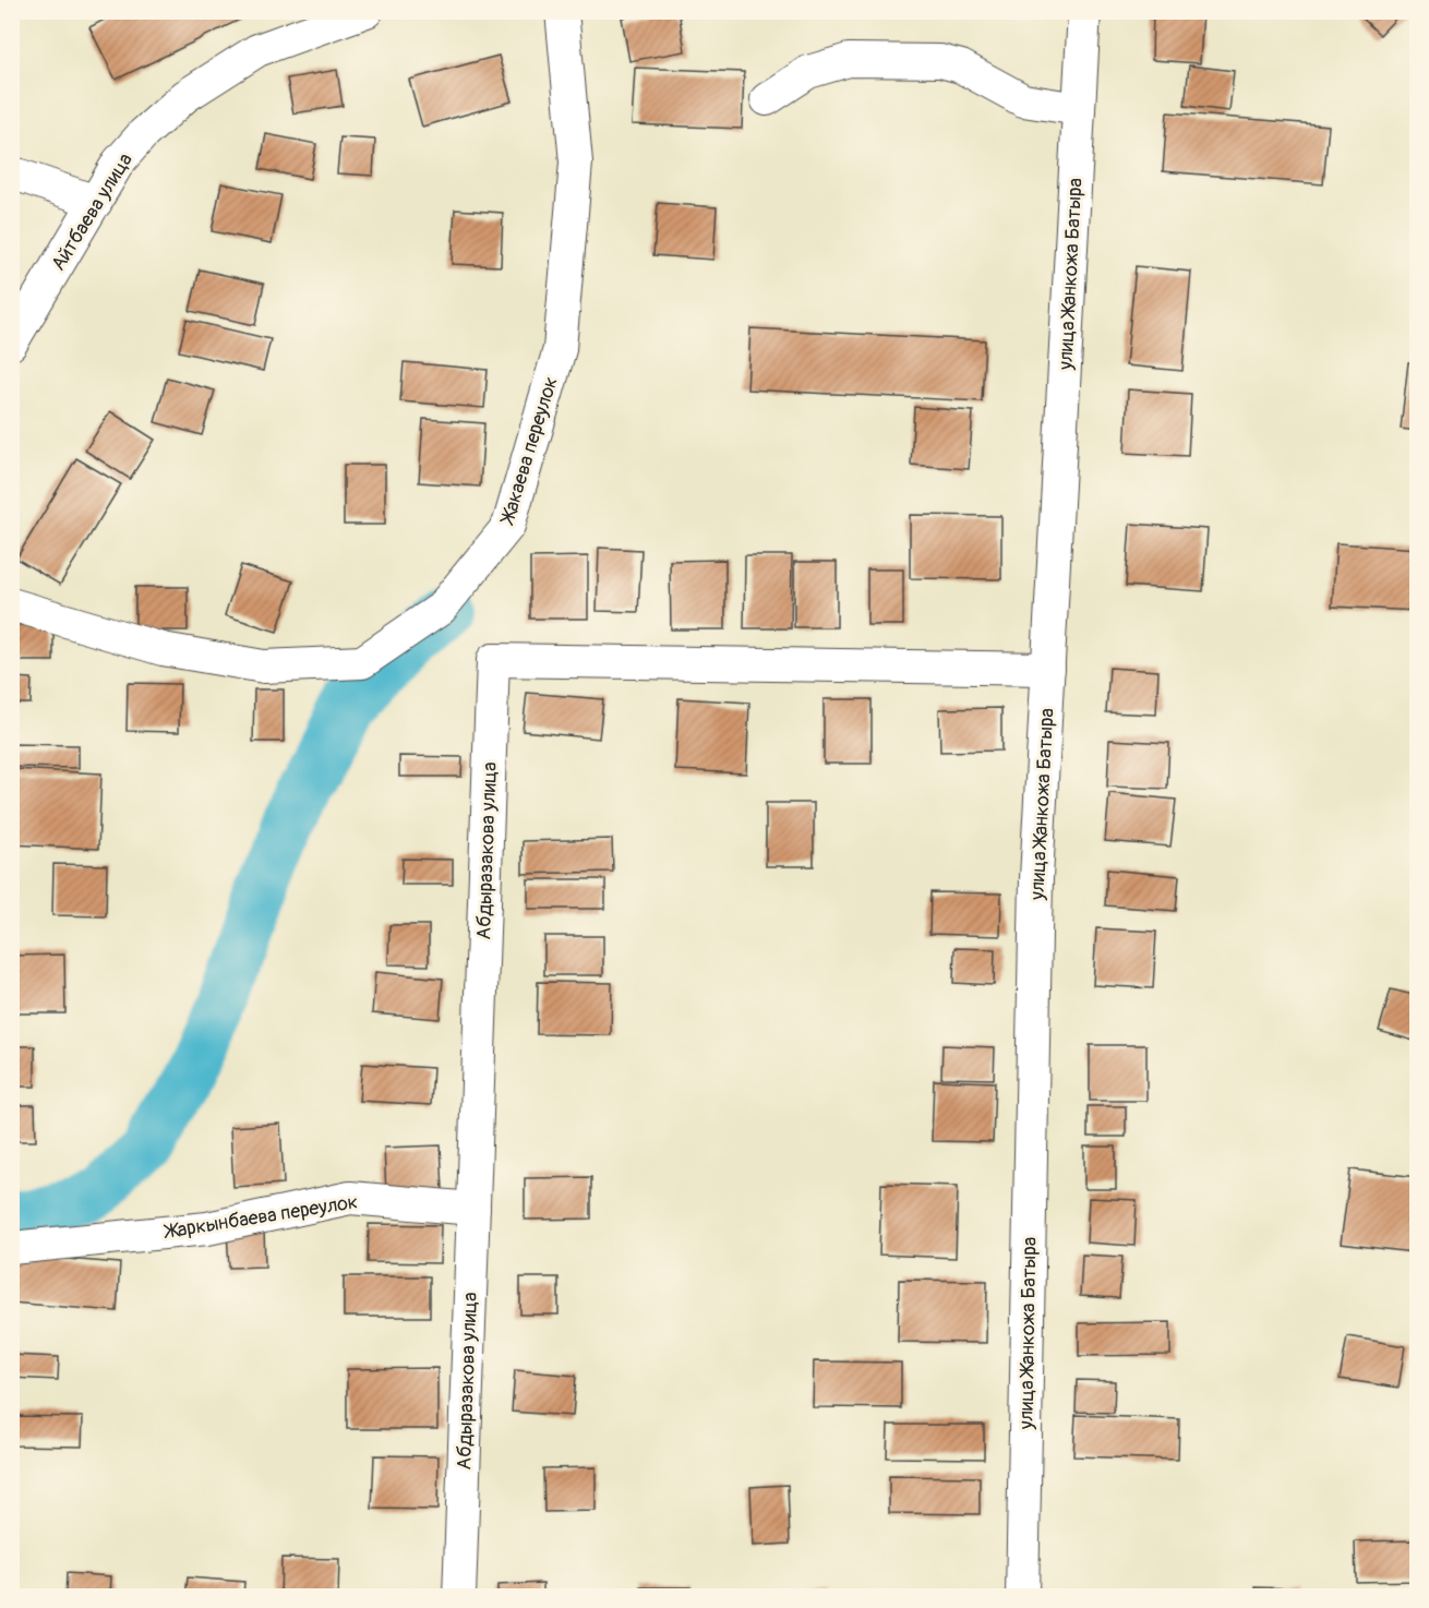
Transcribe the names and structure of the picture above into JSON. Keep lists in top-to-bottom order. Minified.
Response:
{"streets":{"street":["Айтбаева улица","улица Жанкожа Батыра","Жакаева переулок","Абдыразакова улица","Жаркынбаева переулок"]},"crossings":[["улица Жанкожа Батыра","Абдыразакова улица"],["Абдыразакова улица","Жаркынбаева переулок"]]}
